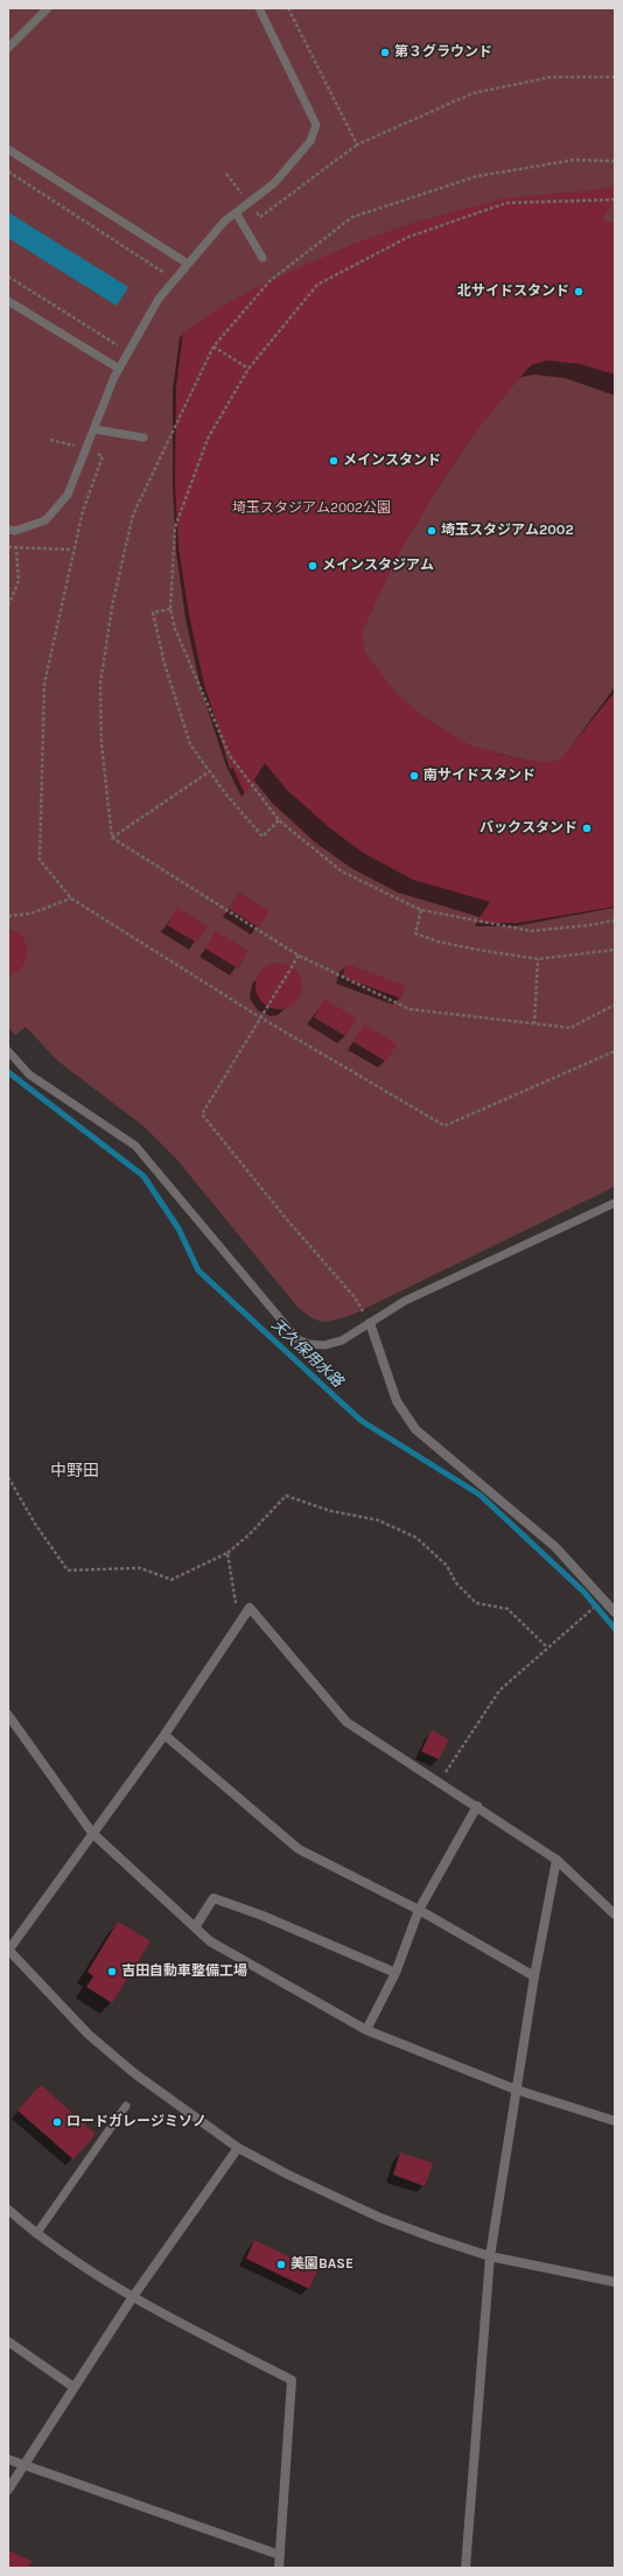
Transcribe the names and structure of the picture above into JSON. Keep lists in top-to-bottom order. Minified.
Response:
{"districts":["中野田"],"water":["天久保用水路"],"parks":["埼玉スタジアム2002公園"],"places":["第３グラウンド","北サイドスタンド","メインスタンド","埼玉スタジアム2002","メインスタジアム","南サイドスタンド","バックスタンド","吉田自動車整備工場","ロードガレージミソノ","美園BASE"]}
